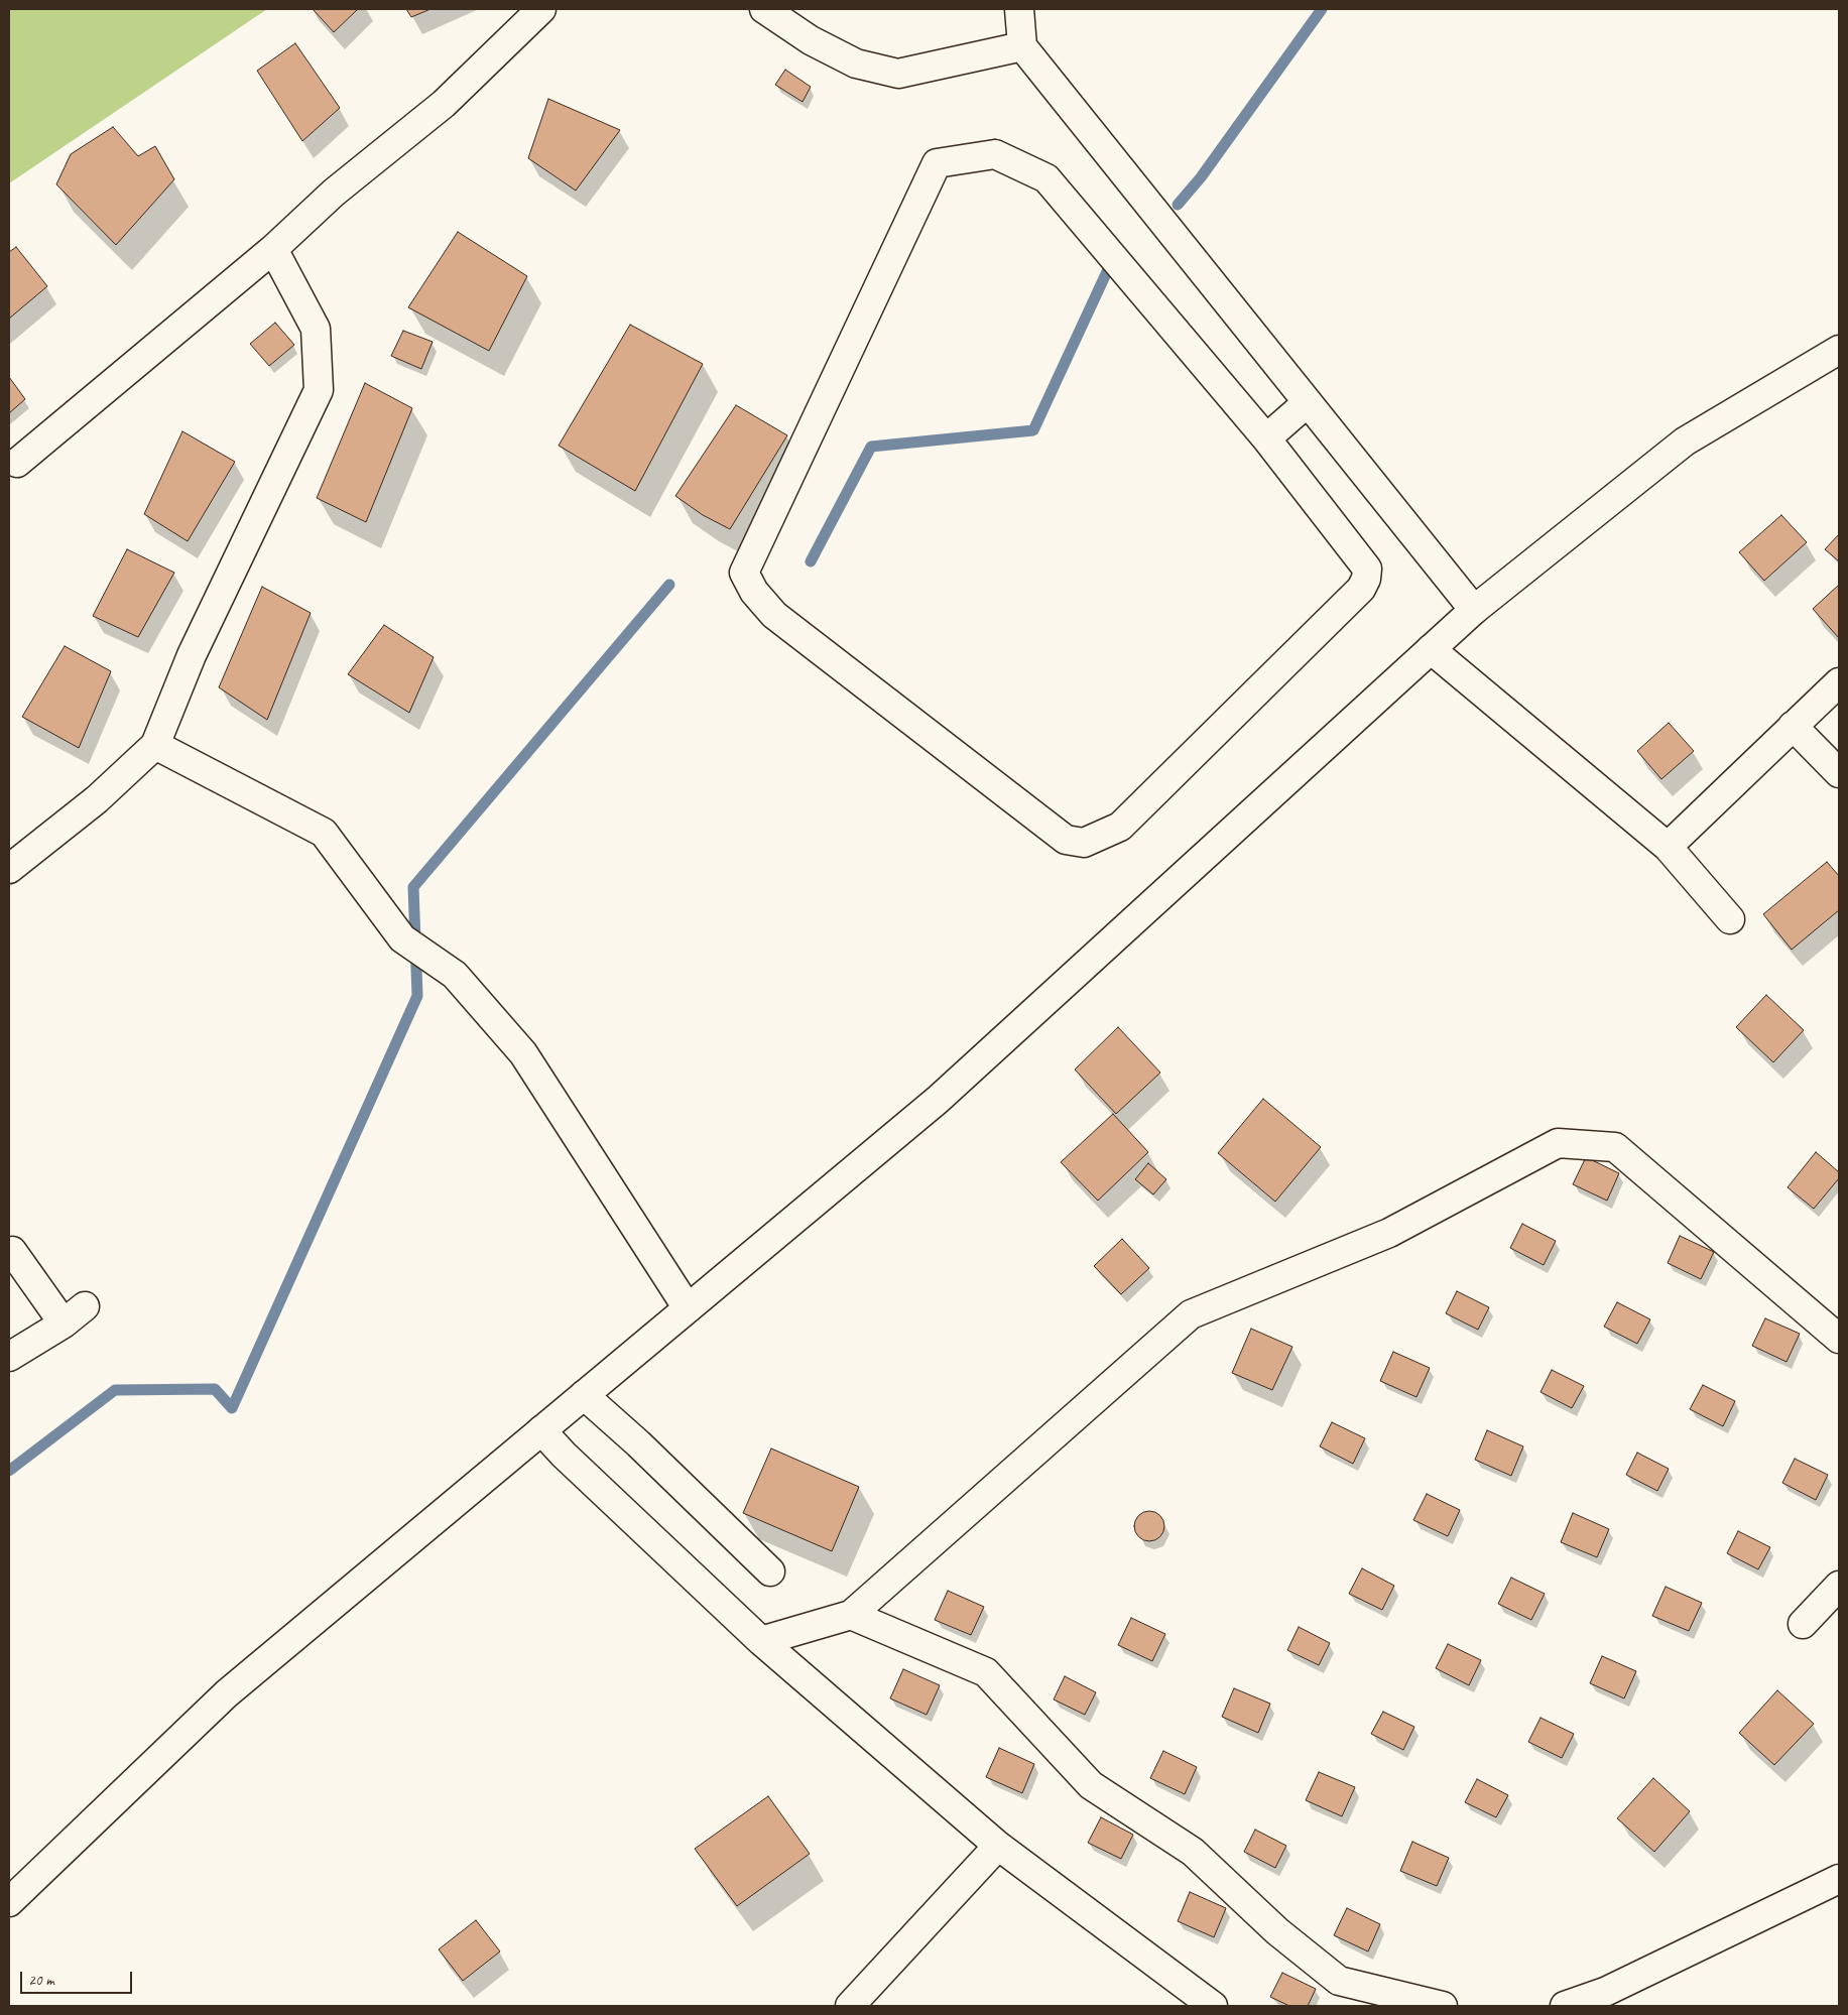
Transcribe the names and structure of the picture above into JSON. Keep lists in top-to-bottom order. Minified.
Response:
{"scale_bar":"20 m"}
